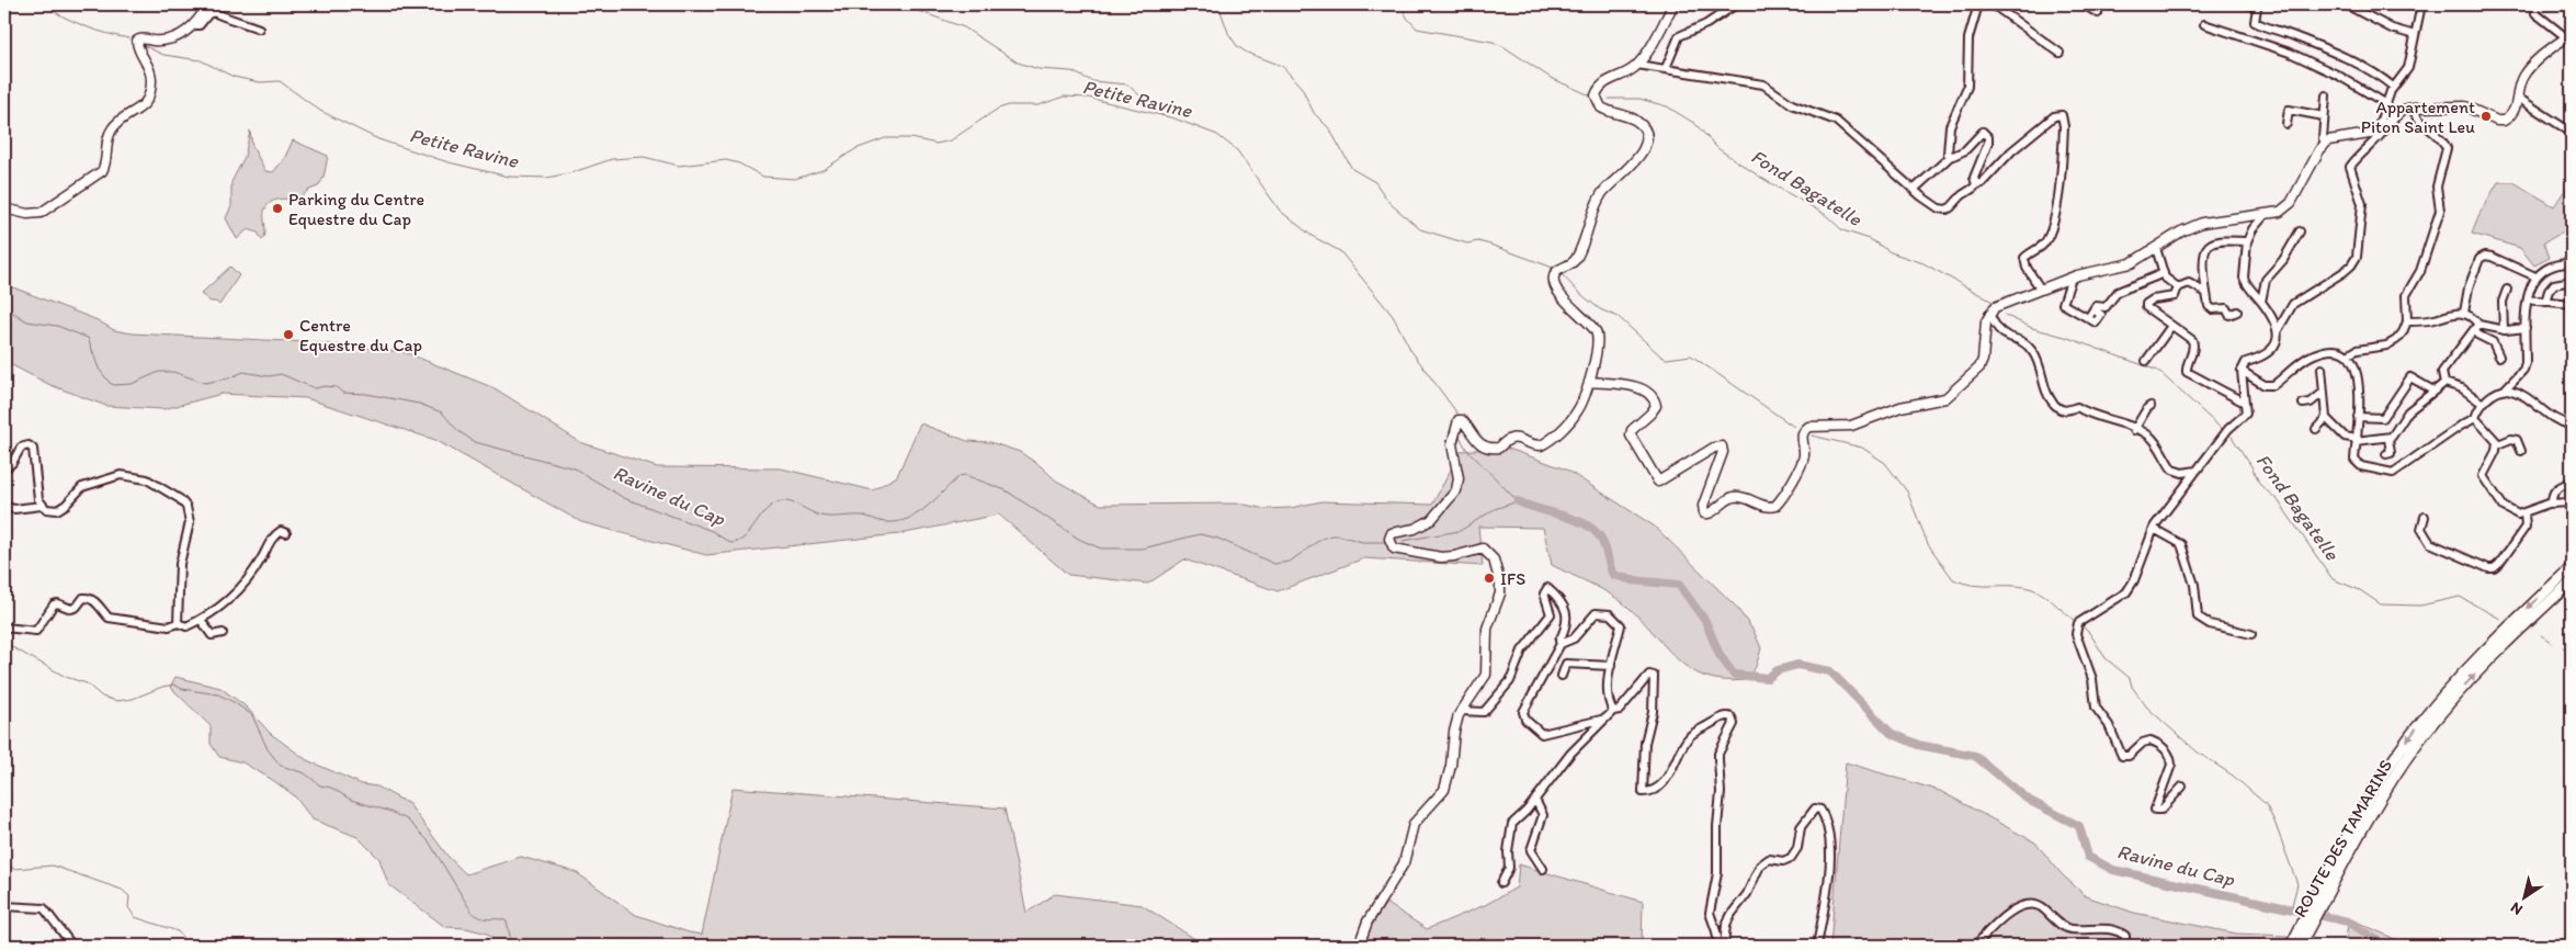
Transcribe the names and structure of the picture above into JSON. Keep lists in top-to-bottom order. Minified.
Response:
{"streets":{"highway":["ROUTE DES TAMARINS"]},"water":["Petite Ravine","Fond Bagatelle","Ravine du Cap"],"places":["Appartement Piton Saint Leu","Parking du Centre Equestre du Cap","Centre Equestre du Cap","IFS"],"north":"bottom left"}
